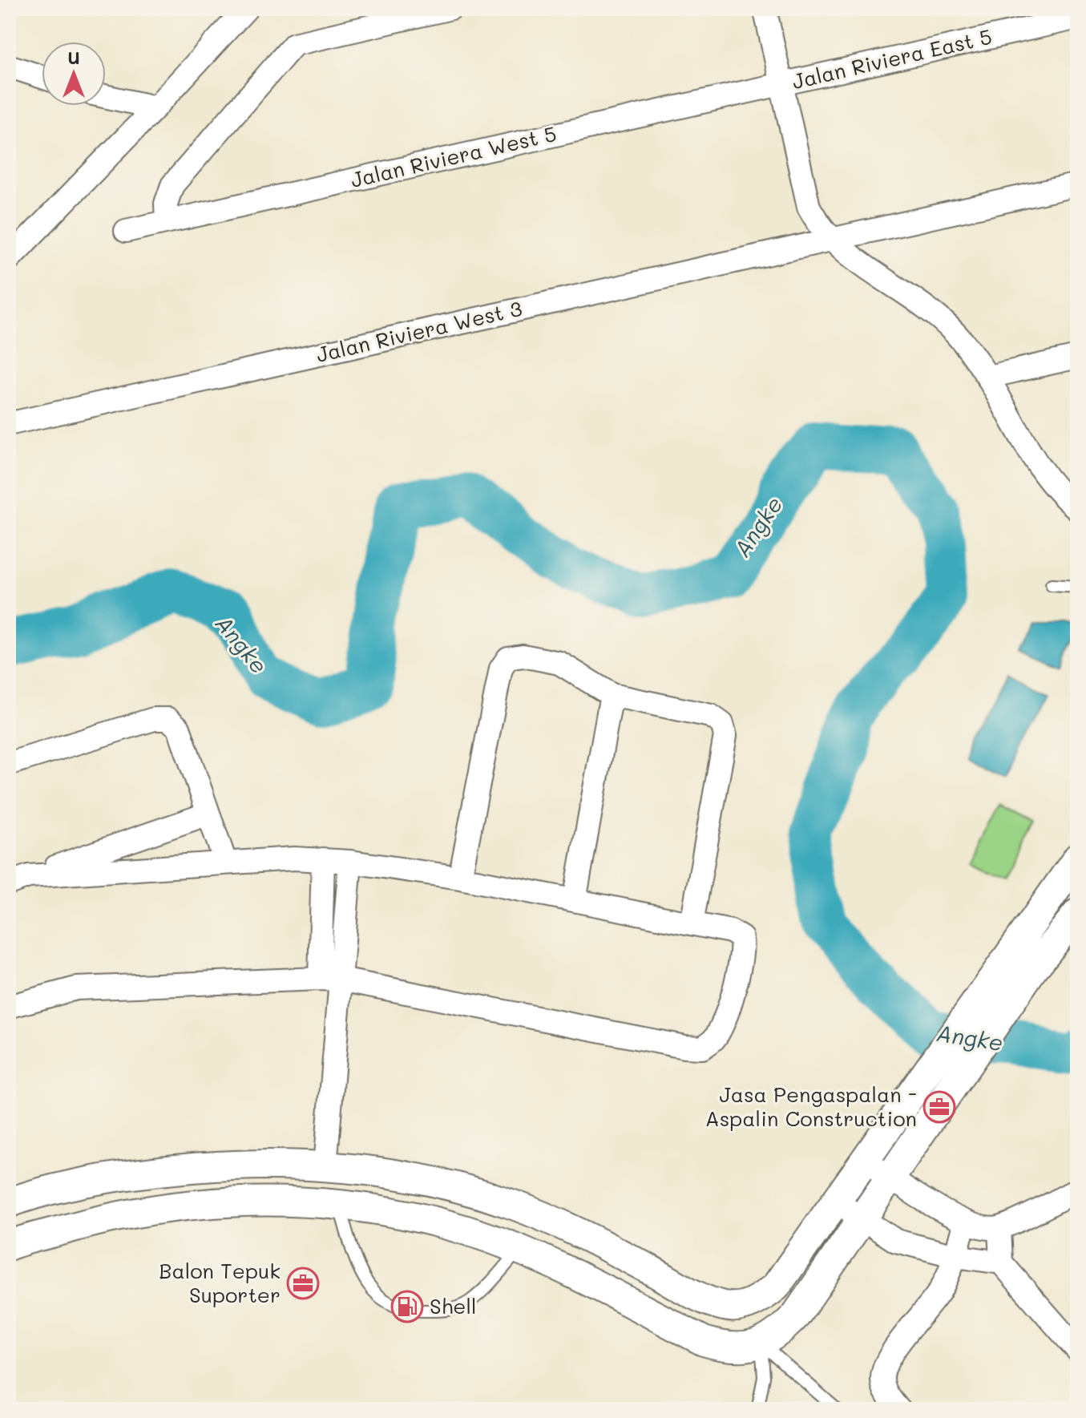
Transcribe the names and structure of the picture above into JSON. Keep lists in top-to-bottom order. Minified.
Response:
{"streets":{"street":["Jalan Riviera East 5","Jalan Riviera West 5","Jalan Riviera West 3"]},"crossings":[["Jalan Riviera East 5","Jalan Riviera West 5"]],"water":["Angke"],"places":{"office":["Jasa Pengaspalan - Aspalin Construction","Balon Tepuk Suporter"],"fuel station":["Shell"]},"north":"top"}
